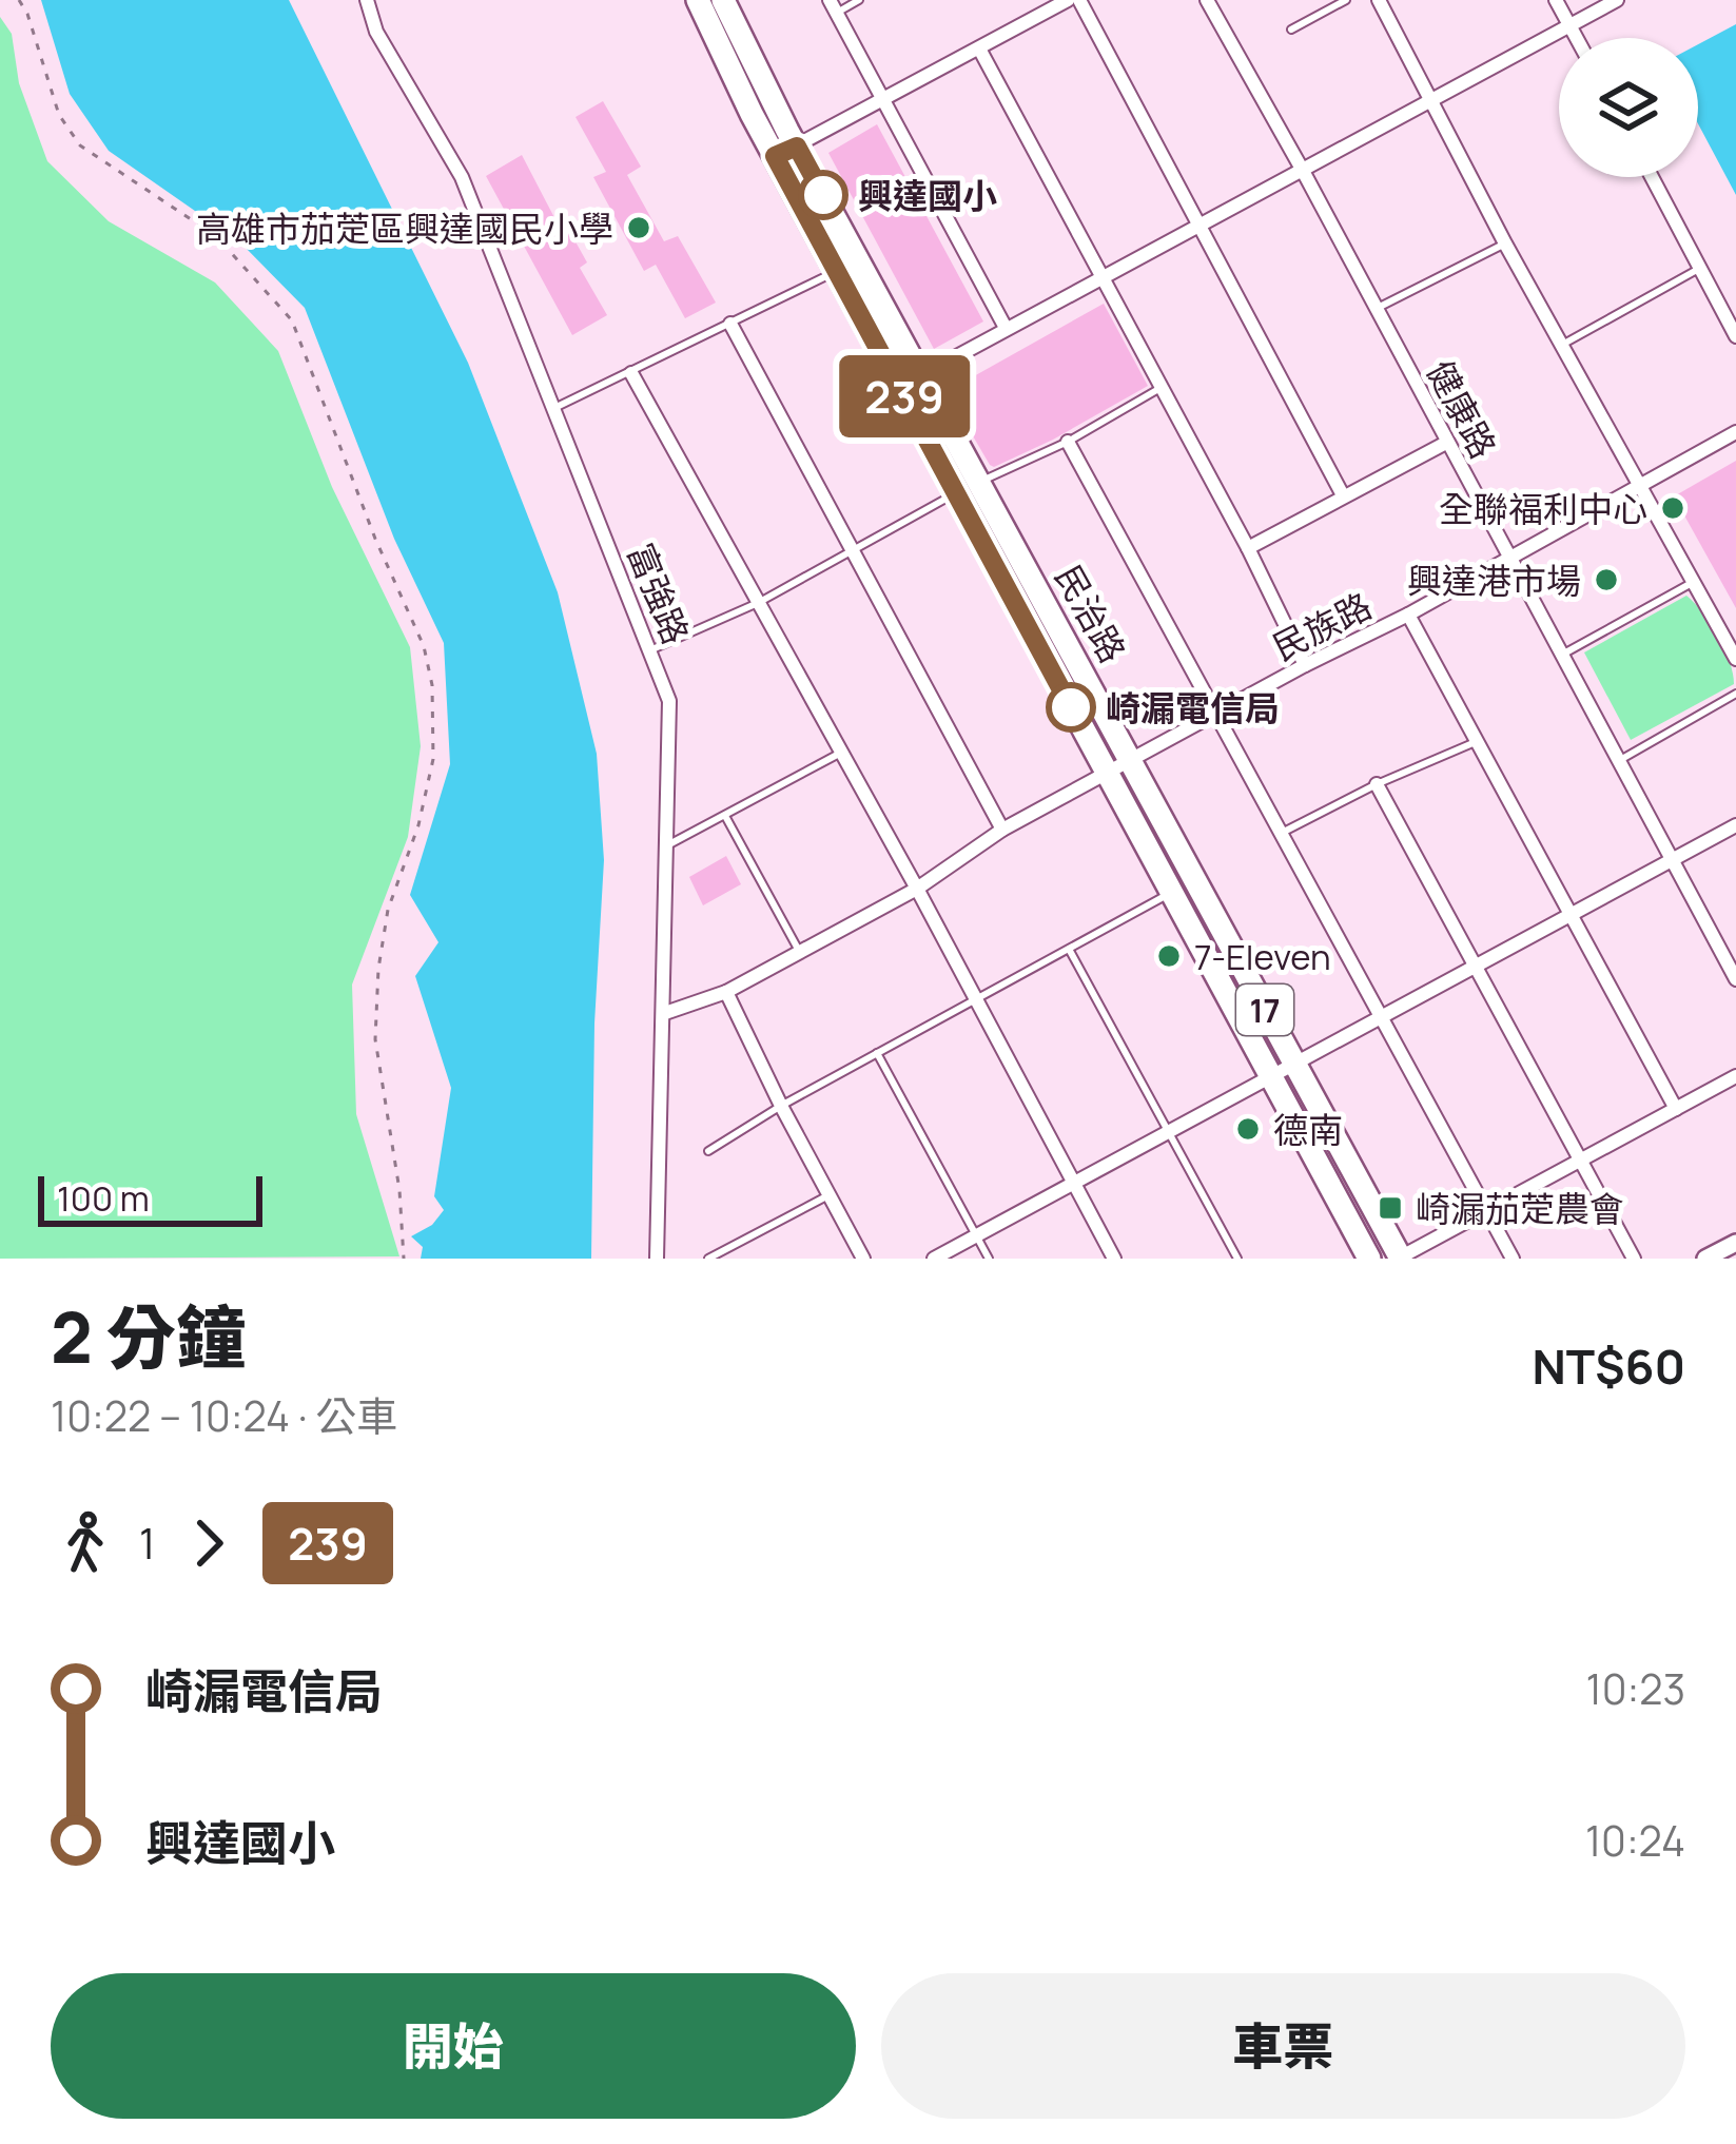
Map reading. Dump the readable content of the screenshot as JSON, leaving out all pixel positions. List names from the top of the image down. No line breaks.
{"streets":{"main road":["民治路","17"],"street":["健康路","富強路","民族路"]},"crossings":[["健康路","民族路"],["富強路","民族路"],["民治路","民族路"]],"places":{"other":["興達國小","高雄市茄萣區興達國民小學","全聯福利中心","興達港市場","崎漏電信局","7-Eleven","德南"],"transit":["崎漏茄萣農會"]},"lines":["bus line 239"],"scale_bar":"100 m","page":{"on_map":"239","scale":"100 m","heading":["2 分鐘","10:22 – 10:24 · 公車","NT$60"],"legs":["1","239"],"list":[{"name":"崎漏電信局","value":"10:23"},{"name":"興達國小","value":"10:24"}],"buttons":["開始","車票"]}}
